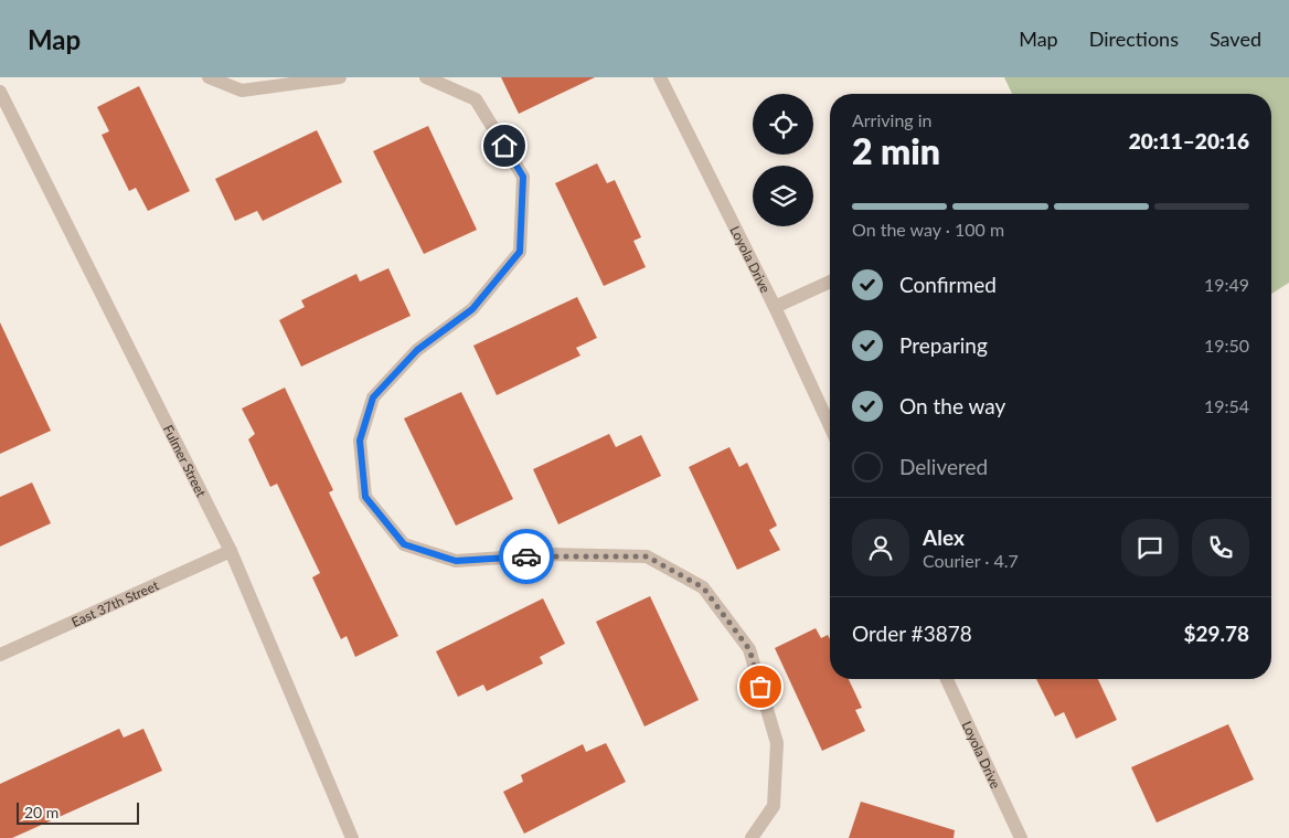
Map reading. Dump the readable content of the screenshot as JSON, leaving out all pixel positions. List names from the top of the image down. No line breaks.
{"streets":{"street":["Loyola Drive","Fulmer Street","East 37th Street"]},"crossings":[["Fulmer Street","East 37th Street"]],"scale_bar":"20 m","page":{"header":"Map","nav":["Map","Directions","Saved"],"heading":["2 min","Arriving in","20:11–20:16"],"panel":["Alex","Courier · 4.7","Order #3878","$29.78"],"bar":"On the way · 100 m","list":[["Confirmed","19:49"],["Preparing","19:50"],["On the way","19:54"],"Delivered"],"scale":"20 m"}}
